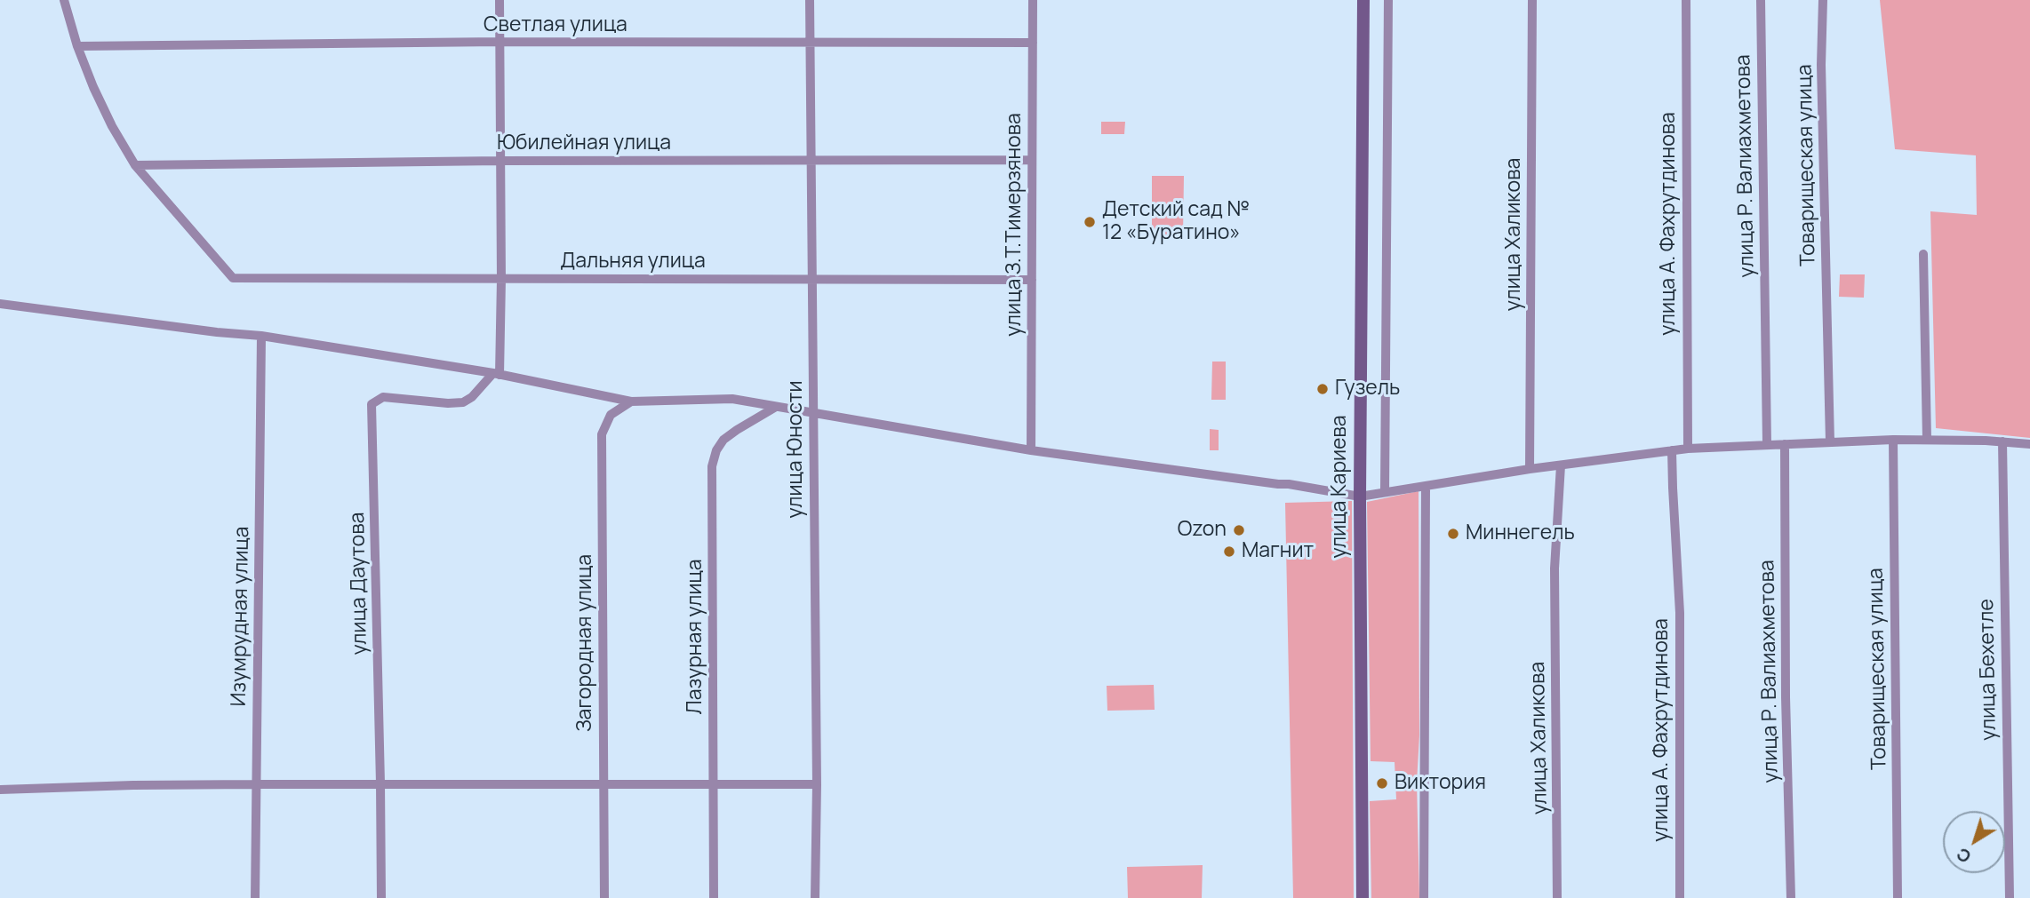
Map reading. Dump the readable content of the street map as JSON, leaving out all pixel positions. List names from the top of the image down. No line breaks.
{"streets":{"main road":["улица Кариева"],"street":["Светлая улица","Юбилейная улица","Товарищеская улица","улица Р. Валиахметова","улица А. Фахрутдинова","улица З.Т.Тимерзянова","улица Халикова","Дальняя улица","улица Юности","улица Даутова","Изумрудная улица","Лазурная улица","Загородная улица","улица Бехетле"]},"crossings":[["Светлая улица","улица З.Т.Тимерзянова"],["Светлая улица","улица Юности"],["Юбилейная улица","улица З.Т.Тимерзянова"],["Юбилейная улица","Дальняя улица"],["Юбилейная улица","улица Юности"],["улица З.Т.Тимерзянова","Дальняя улица"],["Дальняя улица","улица Юности"]],"places":["Детский сад № 12 «Буратино»","Гузель","Ozon","Миннегель","Магнит","Виктория"],"north":"bottom left"}
